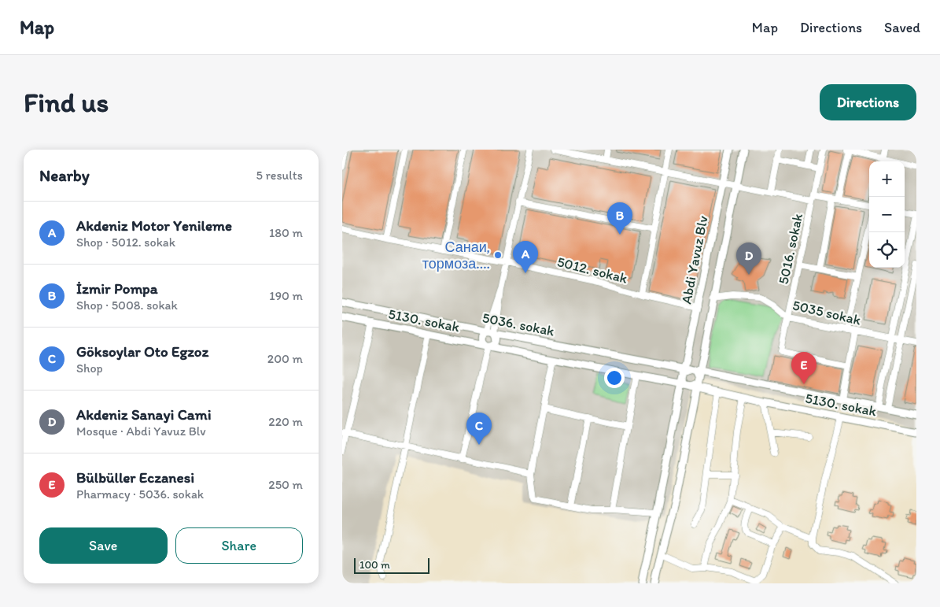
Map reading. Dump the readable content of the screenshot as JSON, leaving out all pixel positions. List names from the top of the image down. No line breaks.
{"streets":{"main road":["Abdi Yavuz Blv","5130. sokak","5036. sokak"],"street":["5016. sokak","5012. sokak","5035 sokak"]},"crossings":[["5016. sokak","5035 sokak"],["Abdi Yavuz Blv","5012. sokak"],["Abdi Yavuz Blv","5130. sokak"],["Abdi Yavuz Blv","5036. sokak"],["5130. sokak","5036. sokak"]],"places":["Санаи, тормоза...."],"scale_bar":"100 m","page":{"header":"Map","nav":["Map","Directions","Saved"],"buttons":["Directions",["Save","Share"]],"title":"Find us","heading":["Nearby","5 results"],"map_buttons":["+","−"],"list":[{"mark":"A","name":"Akdeniz Motor Yenileme","note":"Shop · 5012. sokak","value":"180 m"},{"mark":"B","name":"İzmir Pompa","note":"Shop · 5008. sokak","value":"190 m"},{"mark":"C","name":"Göksoylar Oto Egzoz","note":"Shop","value":"200 m"},{"mark":"D","name":"Akdeniz Sanayi Cami","note":"Mosque · Abdi Yavuz Blv","value":"220 m"},{"mark":"E","name":"Bülbüller Eczanesi","note":"Pharmacy · 5036. sokak","value":"250 m"}],"pins":["B","A","D","E","C"],"scale":"100 m"}}
